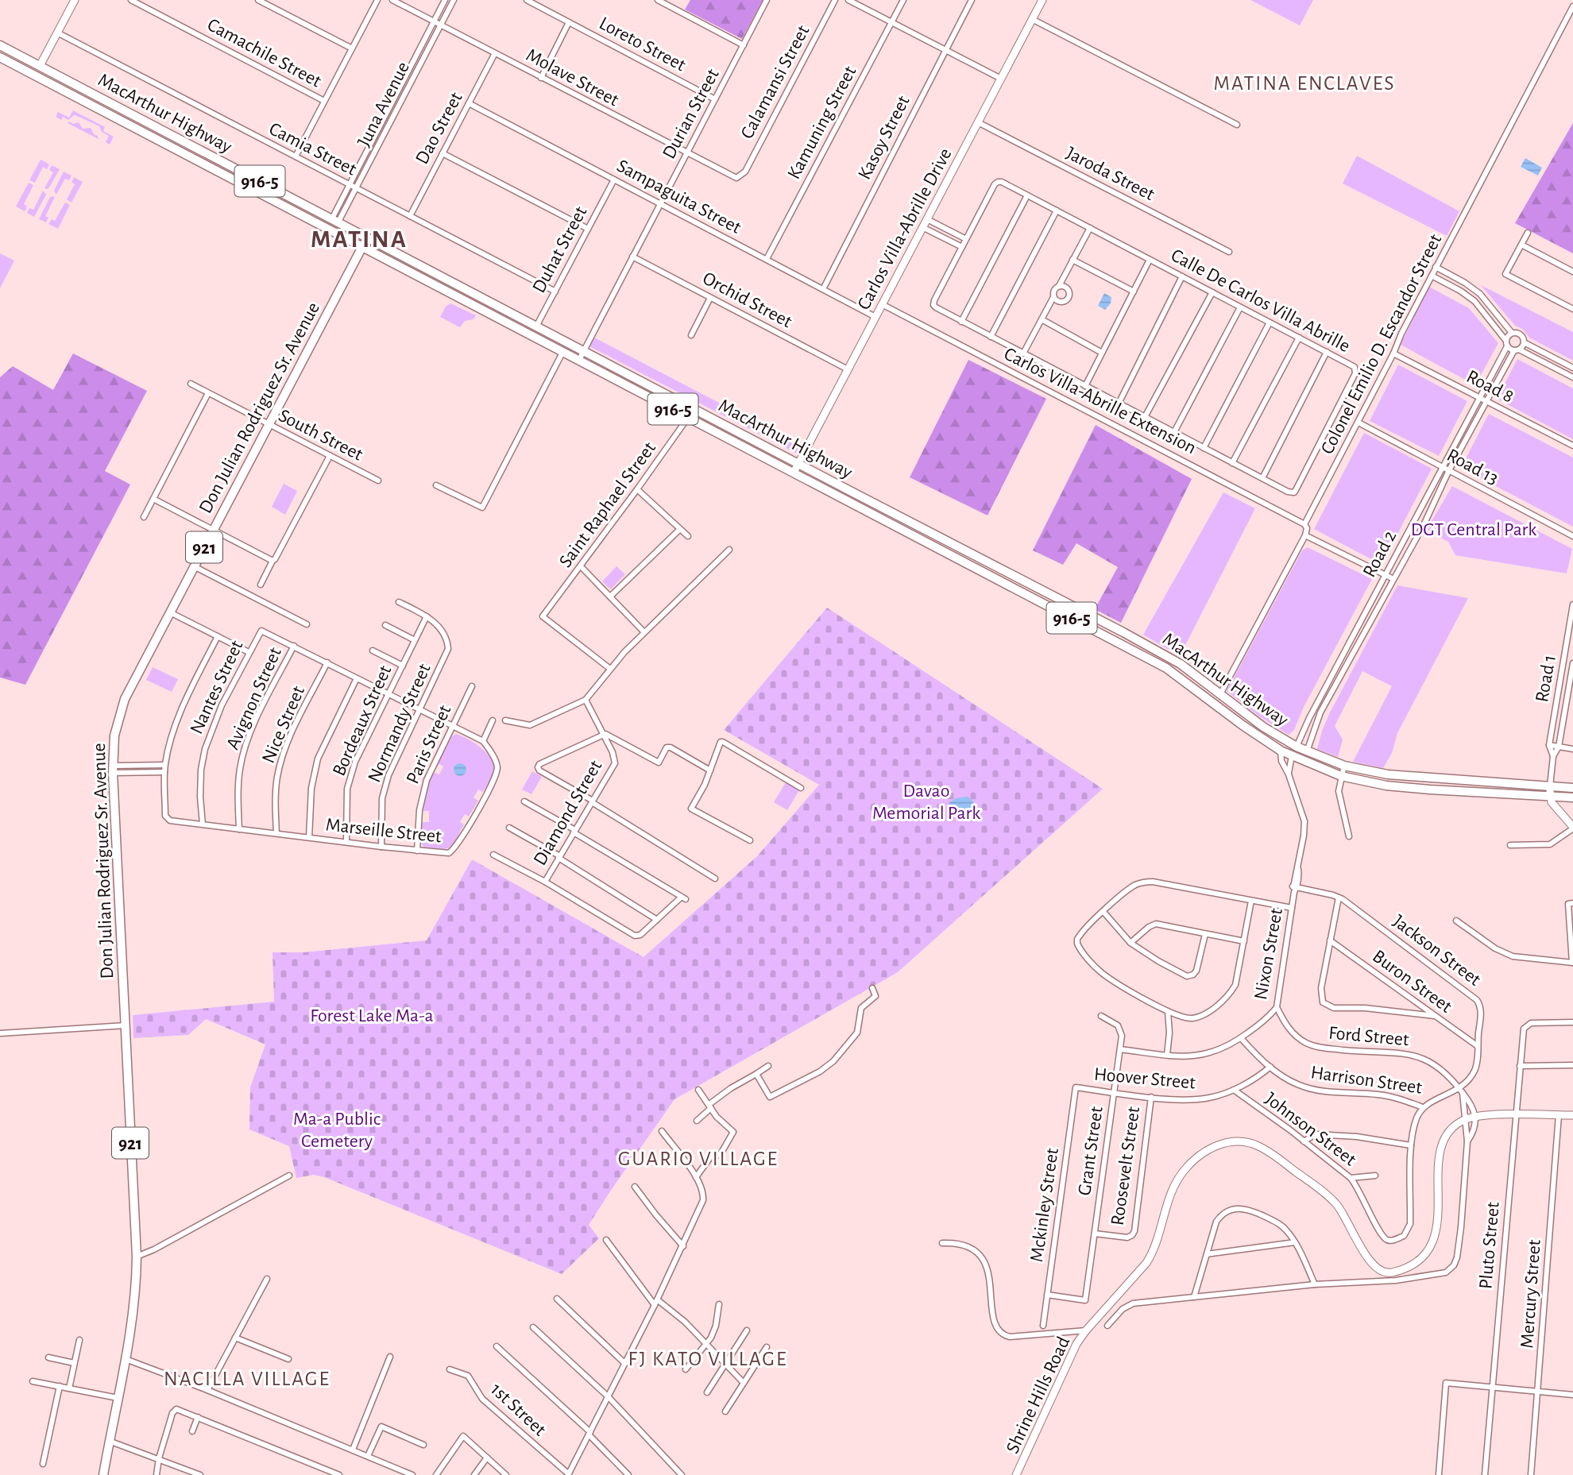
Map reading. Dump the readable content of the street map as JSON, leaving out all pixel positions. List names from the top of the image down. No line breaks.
{"streets":{"main road":["MacArthur Highway","916-5","Don Julian Rodriguez Sr. Avenue","921"],"street":["Loreto Street","Camachile Street","Molave Street","Calamansi Street","Juna Avenue","Durian Street","Kamuning Street","Dao Street","Kasoy Street","Camia Street","Jaroda Street","Sampaguita Street","Carlos Villa-Abrille Drive","Duhat Street","Orchid Street","Calle De Carlos Villa Abrille","Colonel Emilio D. Escandor Street","Road 8","Carlos Villa-Abrille Extension","South Street","Road 13","Saint Raphael Street","Road 2","Road 1","Nantes Street","Avignon Street","Bordeaux Street","Normandy Street","Nice Street","Paris Street","Diamond Street","Marseille Street","Jackson Street","Nixon Street","Buron Street","Ford Street","Hoover Street","Harrison Street","Johnson Street","Grant Street","Roosevelt Street","Mckinley Street","Pluto Street","Mercury Street","Shrine Hills Road","1st Street"]},"crossings":[["Loreto Street","Durian Street"],["Molave Street","Calamansi Street"],["Molave Street","Juna Avenue"],["Molave Street","Durian Street"],["Molave Street","Dao Street"],["Juna Avenue","MacArthur Highway"],["Juna Avenue","Camia Street"],["MacArthur Highway","Durian Street"],["MacArthur Highway","Carlos Villa-Abrille Drive"],["MacArthur Highway","Duhat Street"],["MacArthur Highway","Don Julian Rodriguez Sr. Avenue"],["MacArthur Highway","Saint Raphael Street"],["MacArthur Highway","Road 2"],["MacArthur Highway","Road 1"],["MacArthur Highway","Nixon Street"],["Durian Street","Sampaguita Street"],["Durian Street","Orchid Street"],["Kamuning Street","Sampaguita Street"],["Dao Street","Camia Street"],["Dao Street","Sampaguita Street"],["Kasoy Street","Sampaguita Street"],["Camia Street","Duhat Street"],["Jaroda Street","Carlos Villa-Abrille Drive"],["Sampaguita Street","Carlos Villa-Abrille Drive"],["Sampaguita Street","Duhat Street"],["Carlos Villa-Abrille Drive","Orchid Street"],["Carlos Villa-Abrille Drive","Carlos Villa-Abrille Extension"],["Colonel Emilio D. Escandor Street","Road 8"],["Colonel Emilio D. Escandor Street","Carlos Villa-Abrille Extension"],["Colonel Emilio D. Escandor Street","Road 13"],["Road 8","Road 2"],["Don Julian Rodriguez Sr. Avenue","South Street"],["Road 13","Road 2"],["Nantes Street","Avignon Street"],["Nantes Street","Marseille Street"],["Avignon Street","Marseille Street"],["Bordeaux Street","Normandy Street"],["Bordeaux Street","Marseille Street"],["Normandy Street","Marseille Street"],["Nice Street","Marseille Street"],["Paris Street","Marseille Street"],["Jackson Street","Nixon Street"],["Jackson Street","Buron Street"],["Jackson Street","Ford Street"],["Jackson Street","Harrison Street"],["Nixon Street","Ford Street"],["Nixon Street","Harrison Street"],["Ford Street","Harrison Street"],["Hoover Street","Harrison Street"],["Hoover Street","Johnson Street"],["Hoover Street","Grant Street"],["Hoover Street","Roosevelt Street"],["Hoover Street","Mckinley Street"],["Harrison Street","Johnson Street"],["Grant Street","Roosevelt Street"],["Grant Street","Mckinley Street"]],"districts":["MATINA ENCLAVES","MATINA","GUARIO VILLAGE","FJ KATO VILLAGE","NACILLA VILLAGE"],"parks":["DGT Central Park","Davao Memorial Park","Forest Lake Ma-a","Ma-a Public Cemetery"]}
